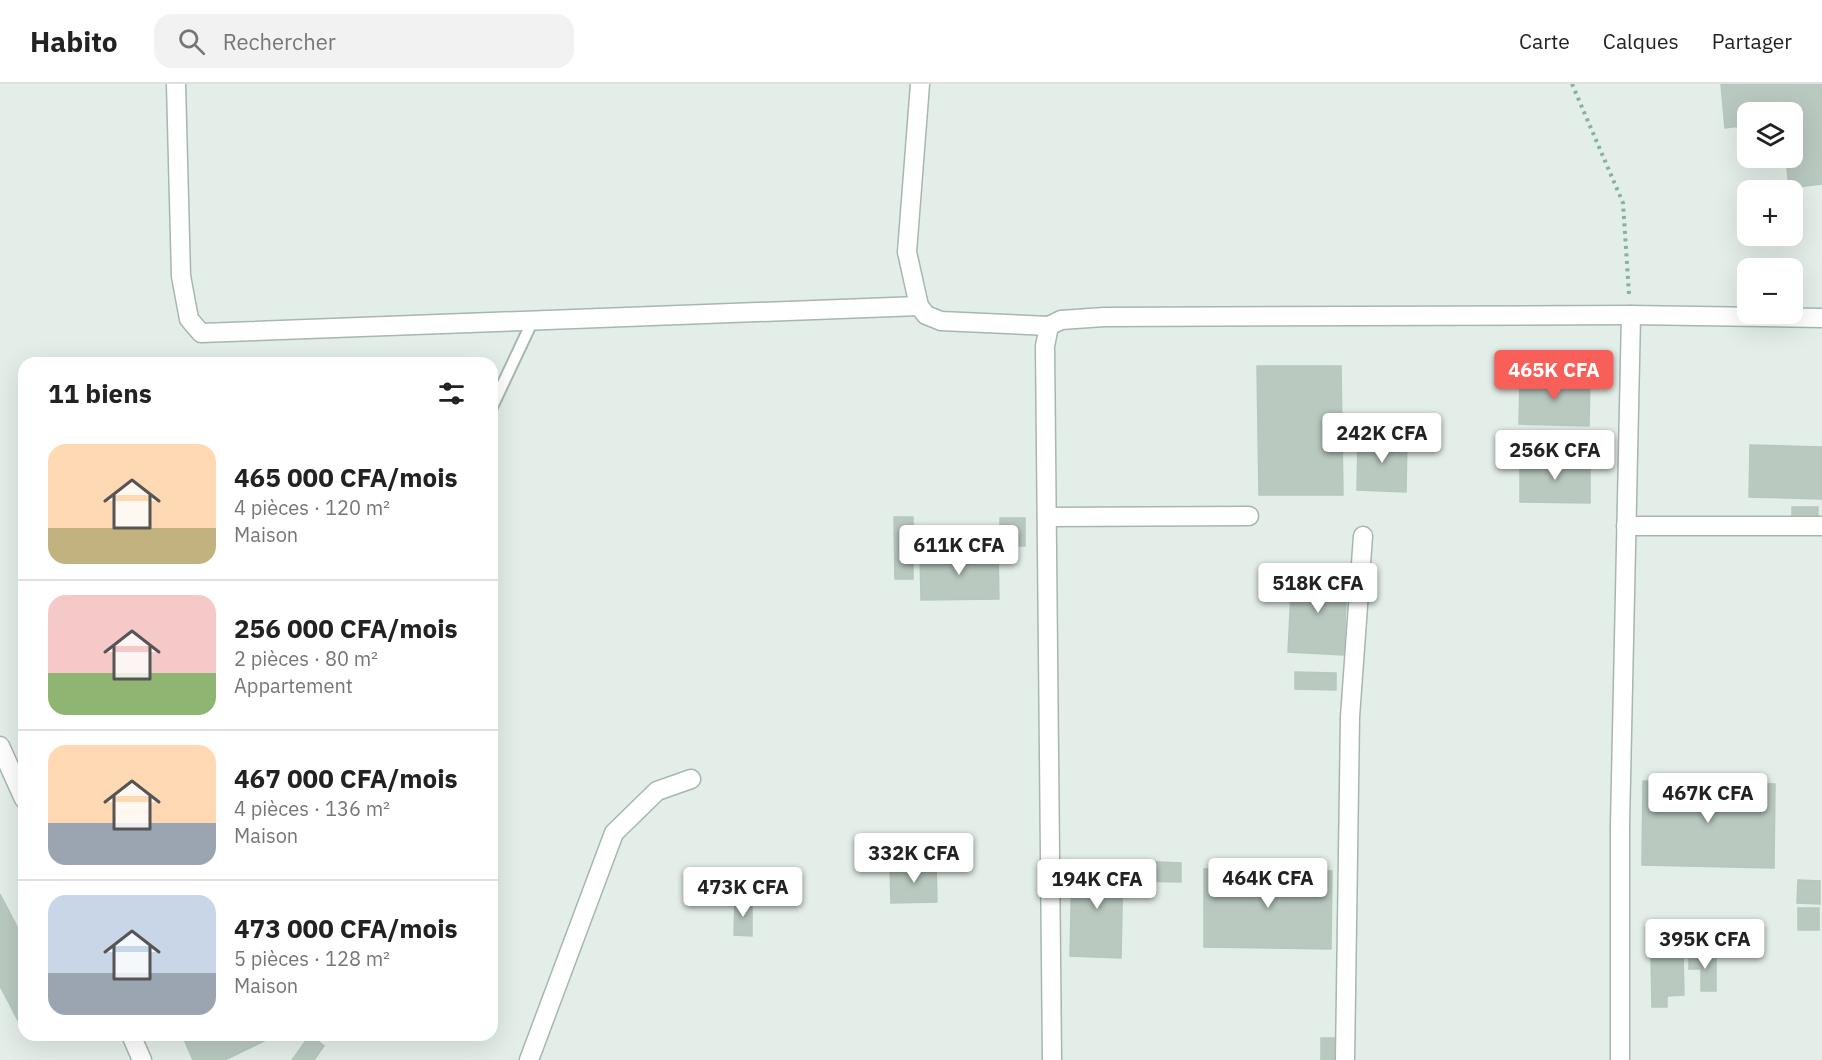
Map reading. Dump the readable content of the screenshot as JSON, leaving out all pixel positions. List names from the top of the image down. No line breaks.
{"page":{"header":"Habito","search":"Rechercher","nav":["Carte","Calques","Partager"],"map_buttons":["+","−"],"price":["465K CFA","242K CFA","256K CFA","611K CFA","518K CFA","467K CFA","332K CFA","464K CFA","194K CFA","473K CFA","395K CFA"],"heading":"11 biens","list":[{"name":"465 000 CFA/mois","note":"4 pièces · 120 m² · Maison"},{"name":"256 000 CFA/mois","note":"2 pièces · 80 m² · Appartement"},{"name":"467 000 CFA/mois","note":"4 pièces · 136 m² · Maison"},{"name":"473 000 CFA/mois","note":"5 pièces · 128 m² · Maison"}]}}
